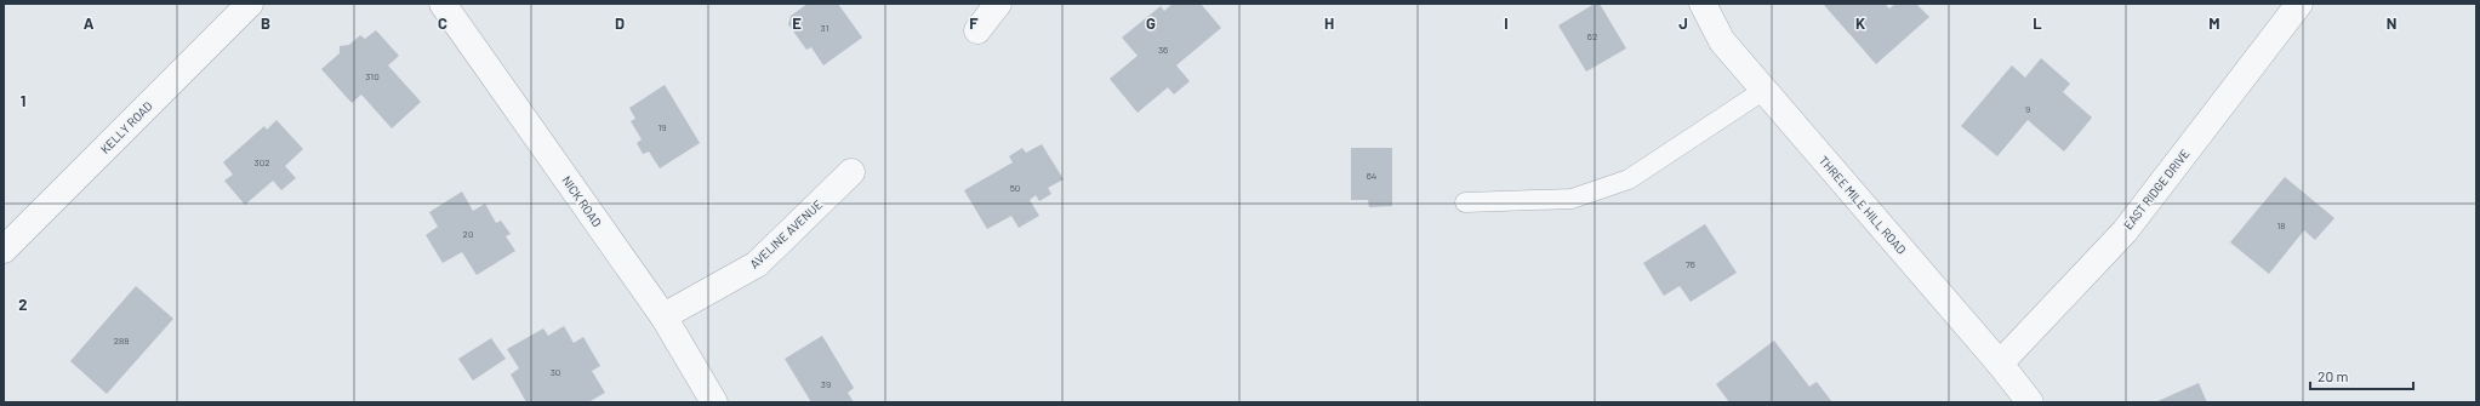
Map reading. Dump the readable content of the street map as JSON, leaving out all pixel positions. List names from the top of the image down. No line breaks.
{"streets":{"street":["KELLY ROAD","EAST RIDGE DRIVE","NICK ROAD","THREE MILE HILL ROAD","AVELINE AVENUE"]},"crossings":[["EAST RIDGE DRIVE","THREE MILE HILL ROAD"],["NICK ROAD","AVELINE AVENUE"]],"house_numbers":["31","62","36","310","9","19","302","64","50","18","20","76","288","30","39"],"scale_bar":"20 m","grid":{"columns":["A","B","C","D","E","F","G","H","I","J","K","L","M","N"],"rows":["1","2"]}}
